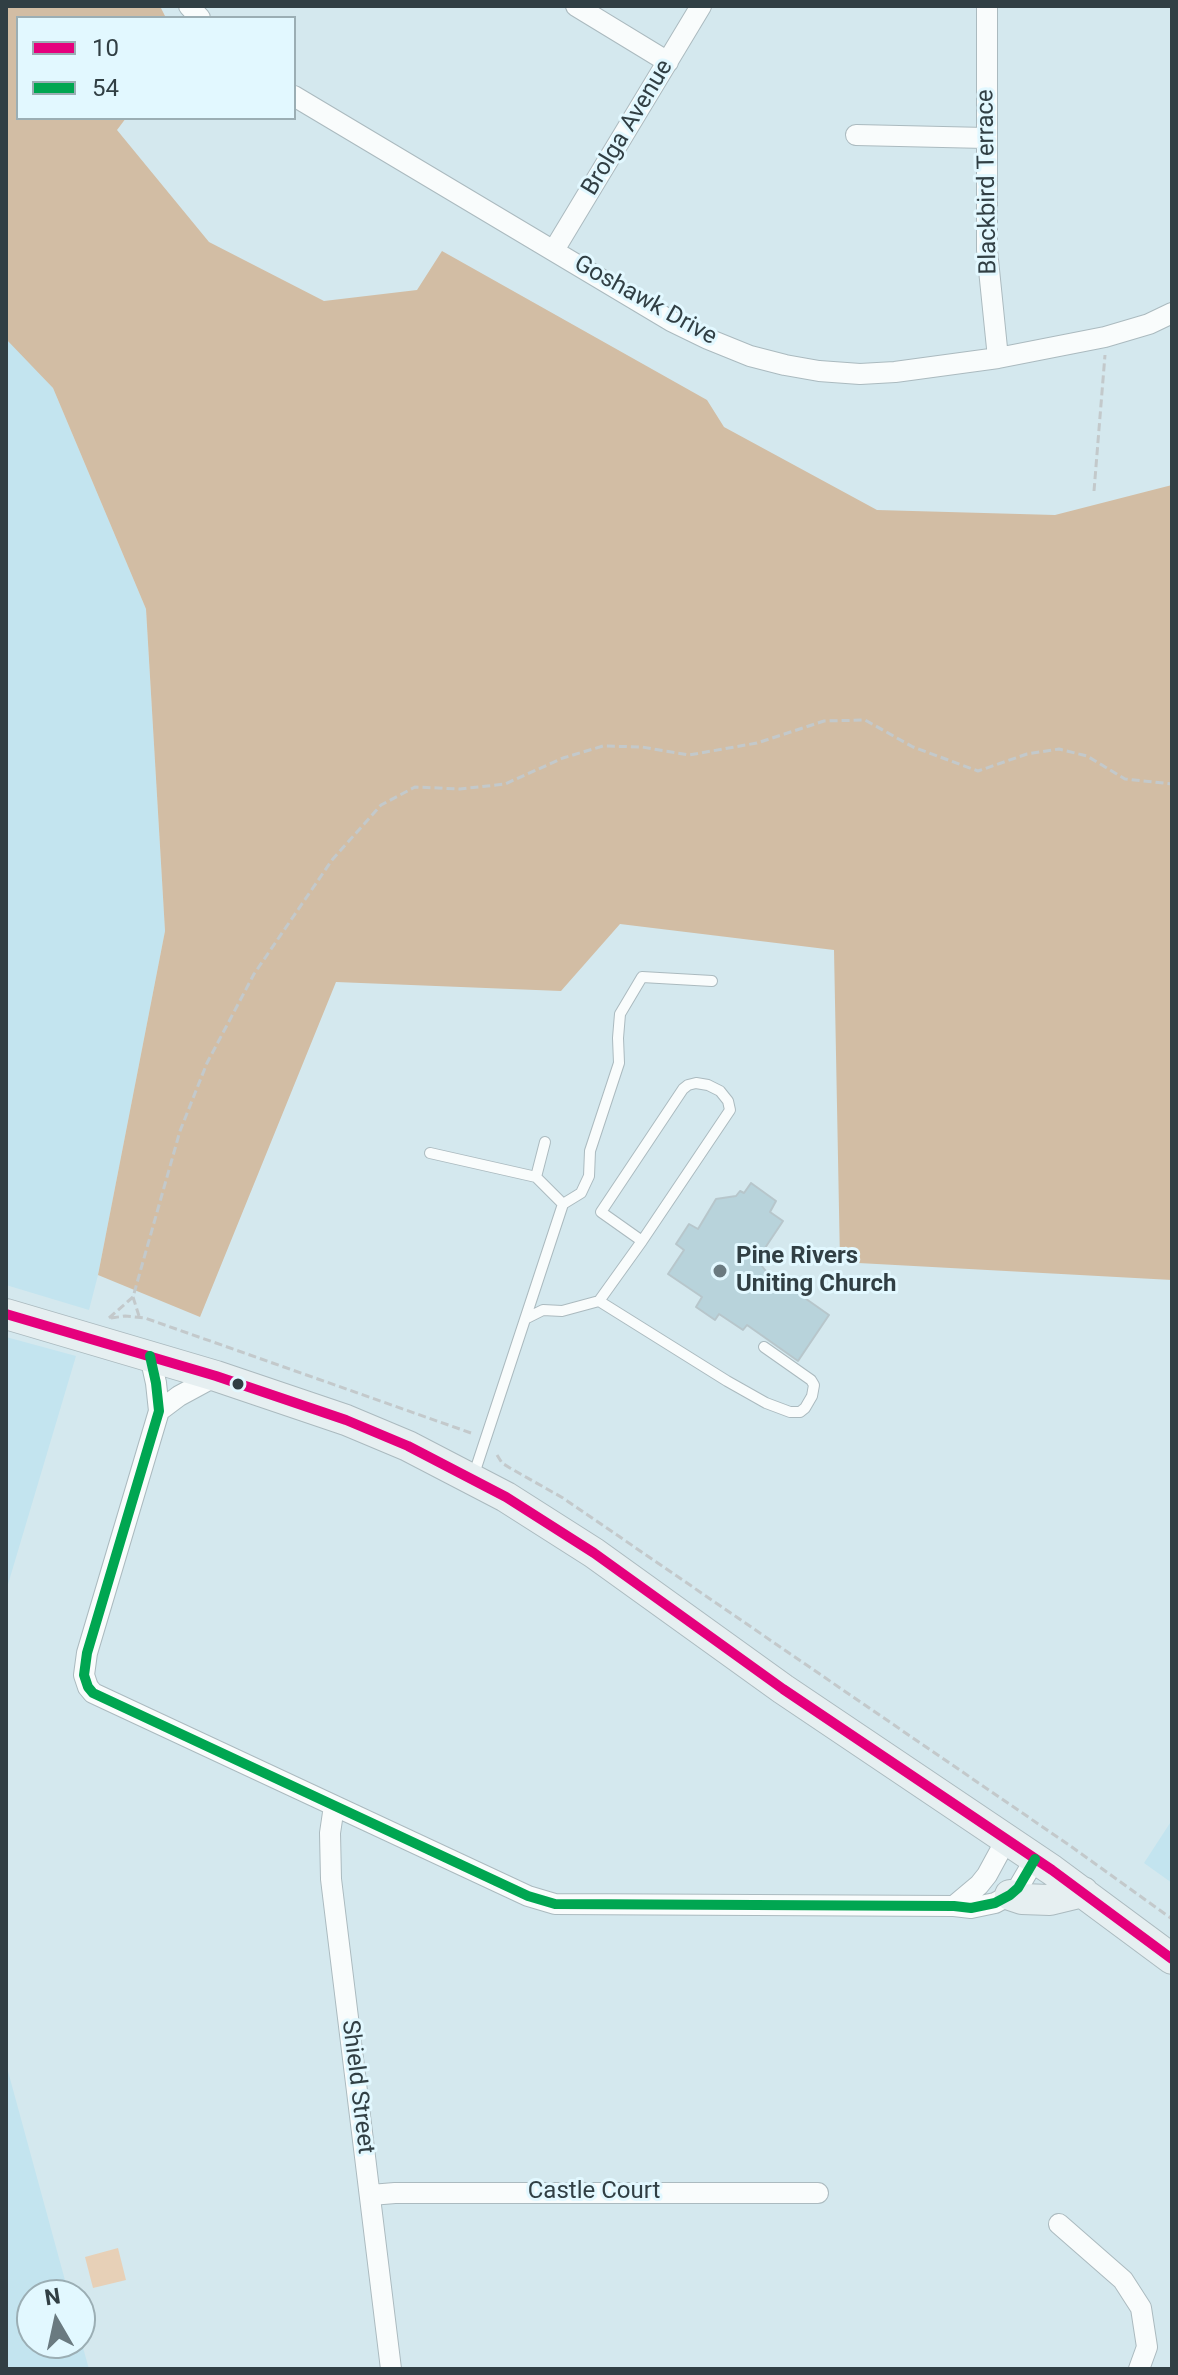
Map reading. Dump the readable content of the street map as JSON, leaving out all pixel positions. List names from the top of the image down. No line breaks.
{"streets":{"street":["Brolga Avenue","Blackbird Terrace","Goshawk Drive","Shield Street","Castle Court"]},"crossings":[["Brolga Avenue","Goshawk Drive"],["Blackbird Terrace","Goshawk Drive"],["Shield Street","Castle Court"]],"places":["Pine Rivers Uniting Church"],"lines":["transit line 10","transit line 54"],"legend":["10","54"],"north":"top"}
